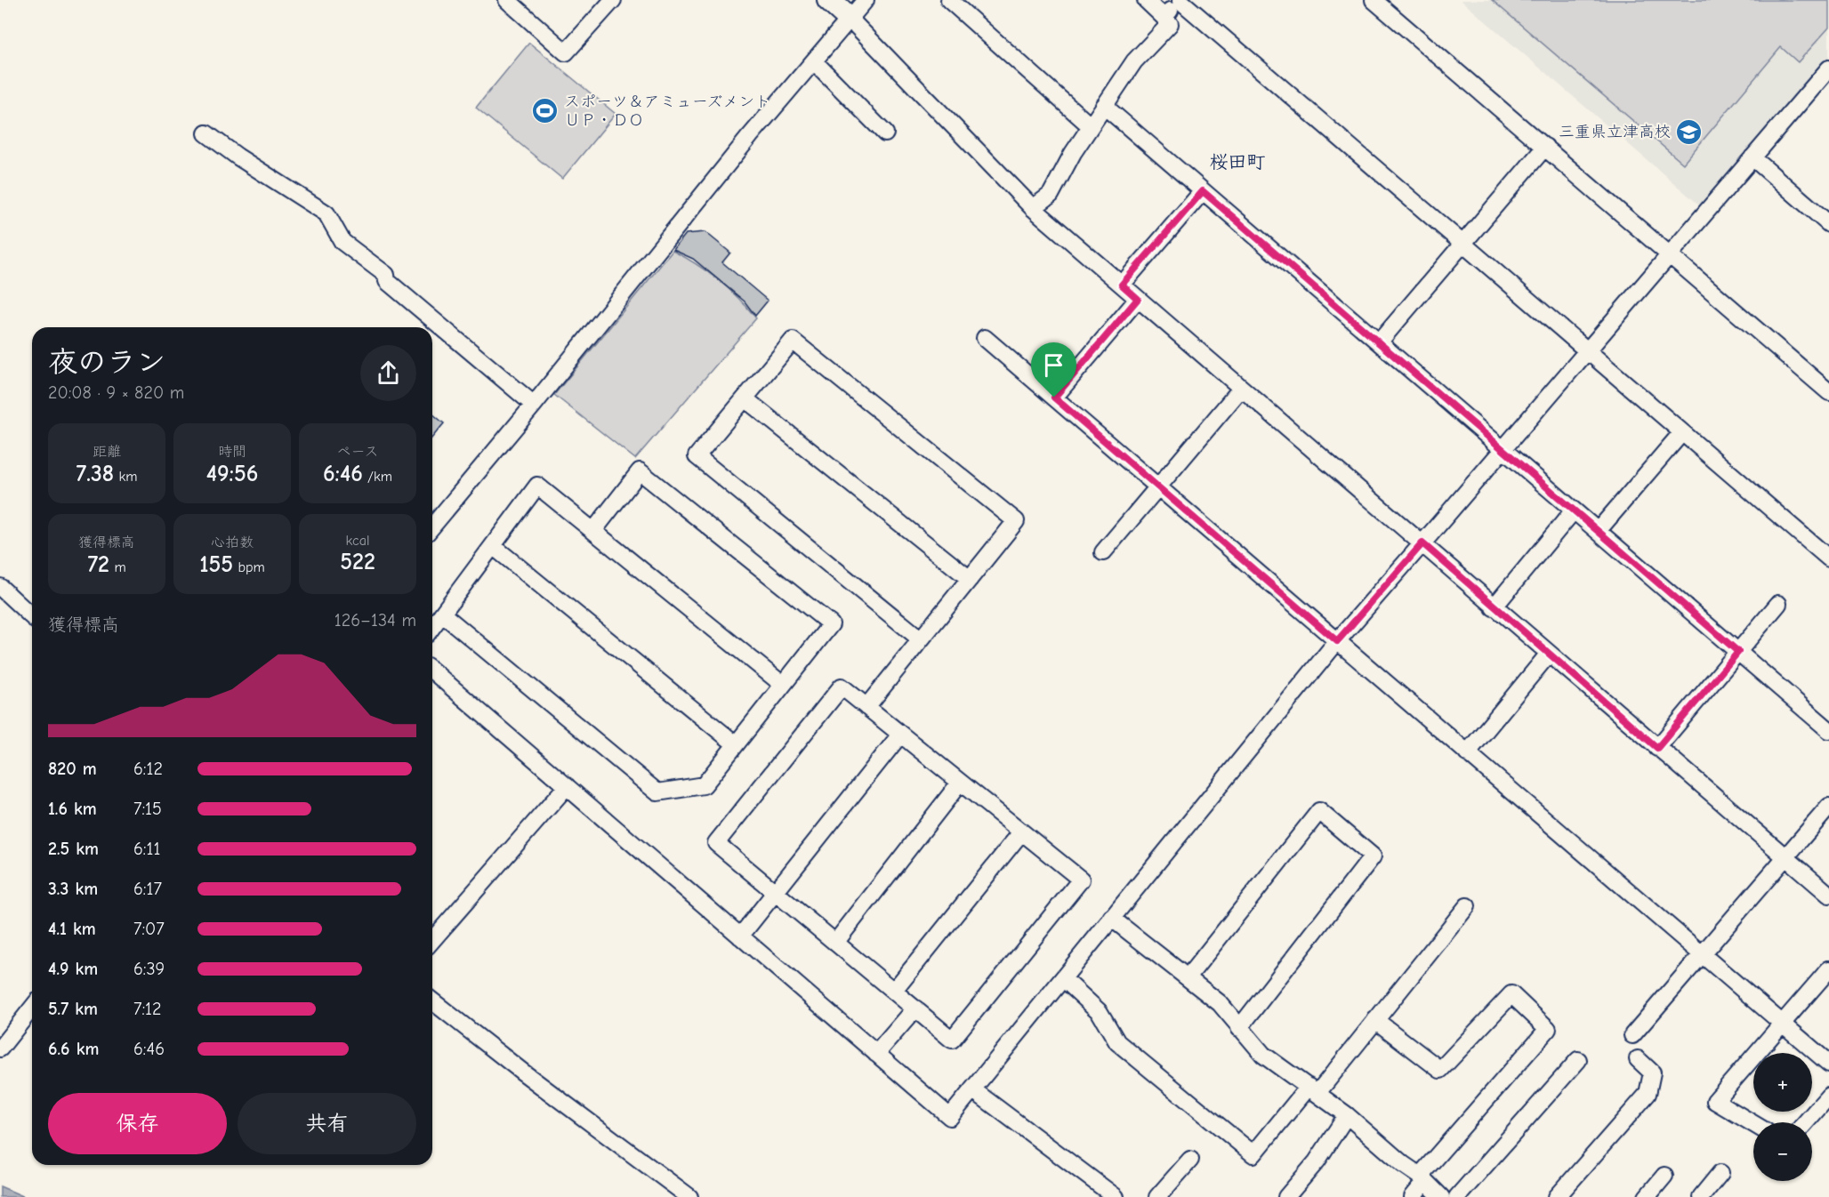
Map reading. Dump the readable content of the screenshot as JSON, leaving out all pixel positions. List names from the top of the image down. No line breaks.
{"districts":["桜田町"],"places":{"sports":["スポーツ＆アミューズメント ＵＰ・ＤＯ"],"school or university":["三重県立津高校"]},"page":{"heading":["夜のラン","20:08 · 9 × 820 m"],"stats":[["距離","7.38 km"],["時間","49:56"],["ペース","6:46 /km"],["獲得標高","72 m"],["心拍数","155 bpm"],["kcal","522"]],"chart":["獲得標高","126–134 m"],"list":[{"name":"820 m","note":"6:12"},{"name":"1.6 km","note":"7:15"},{"name":"2.5 km","note":"6:11"},{"name":"3.3 km","note":"6:17"},{"name":"4.1 km","note":"7:07"},{"name":"4.9 km","note":"6:39"},{"name":"5.7 km","note":"7:12"},{"name":"6.6 km","note":"6:46"}],"map_buttons":["+","−"],"buttons":["保存","共有"]}}
